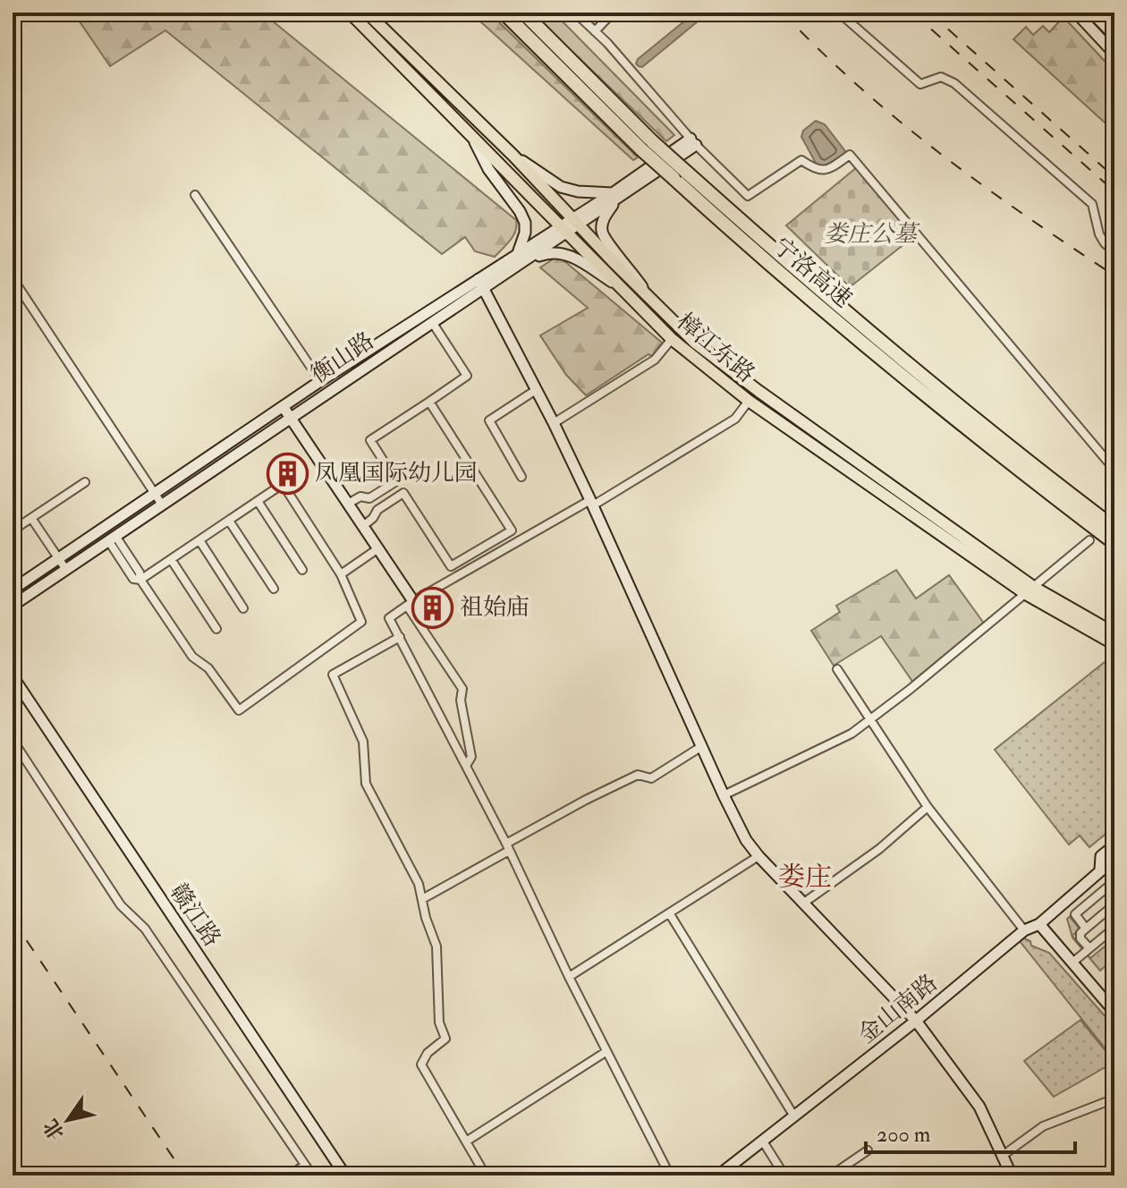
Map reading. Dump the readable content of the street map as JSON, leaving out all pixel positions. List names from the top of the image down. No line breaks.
{"streets":{"highway":["宁洛高速"],"main road":["樟江东路"],"street":["衡山路","赣江路","金山南路"]},"crossings":[["樟江东路","衡山路"]],"districts":["娄庄"],"parks":["娄庄公墓"],"places":{"building":["凤凰国际幼儿园","祖始庙"]},"scale_bar":"200 m","north":"bottom left"}
